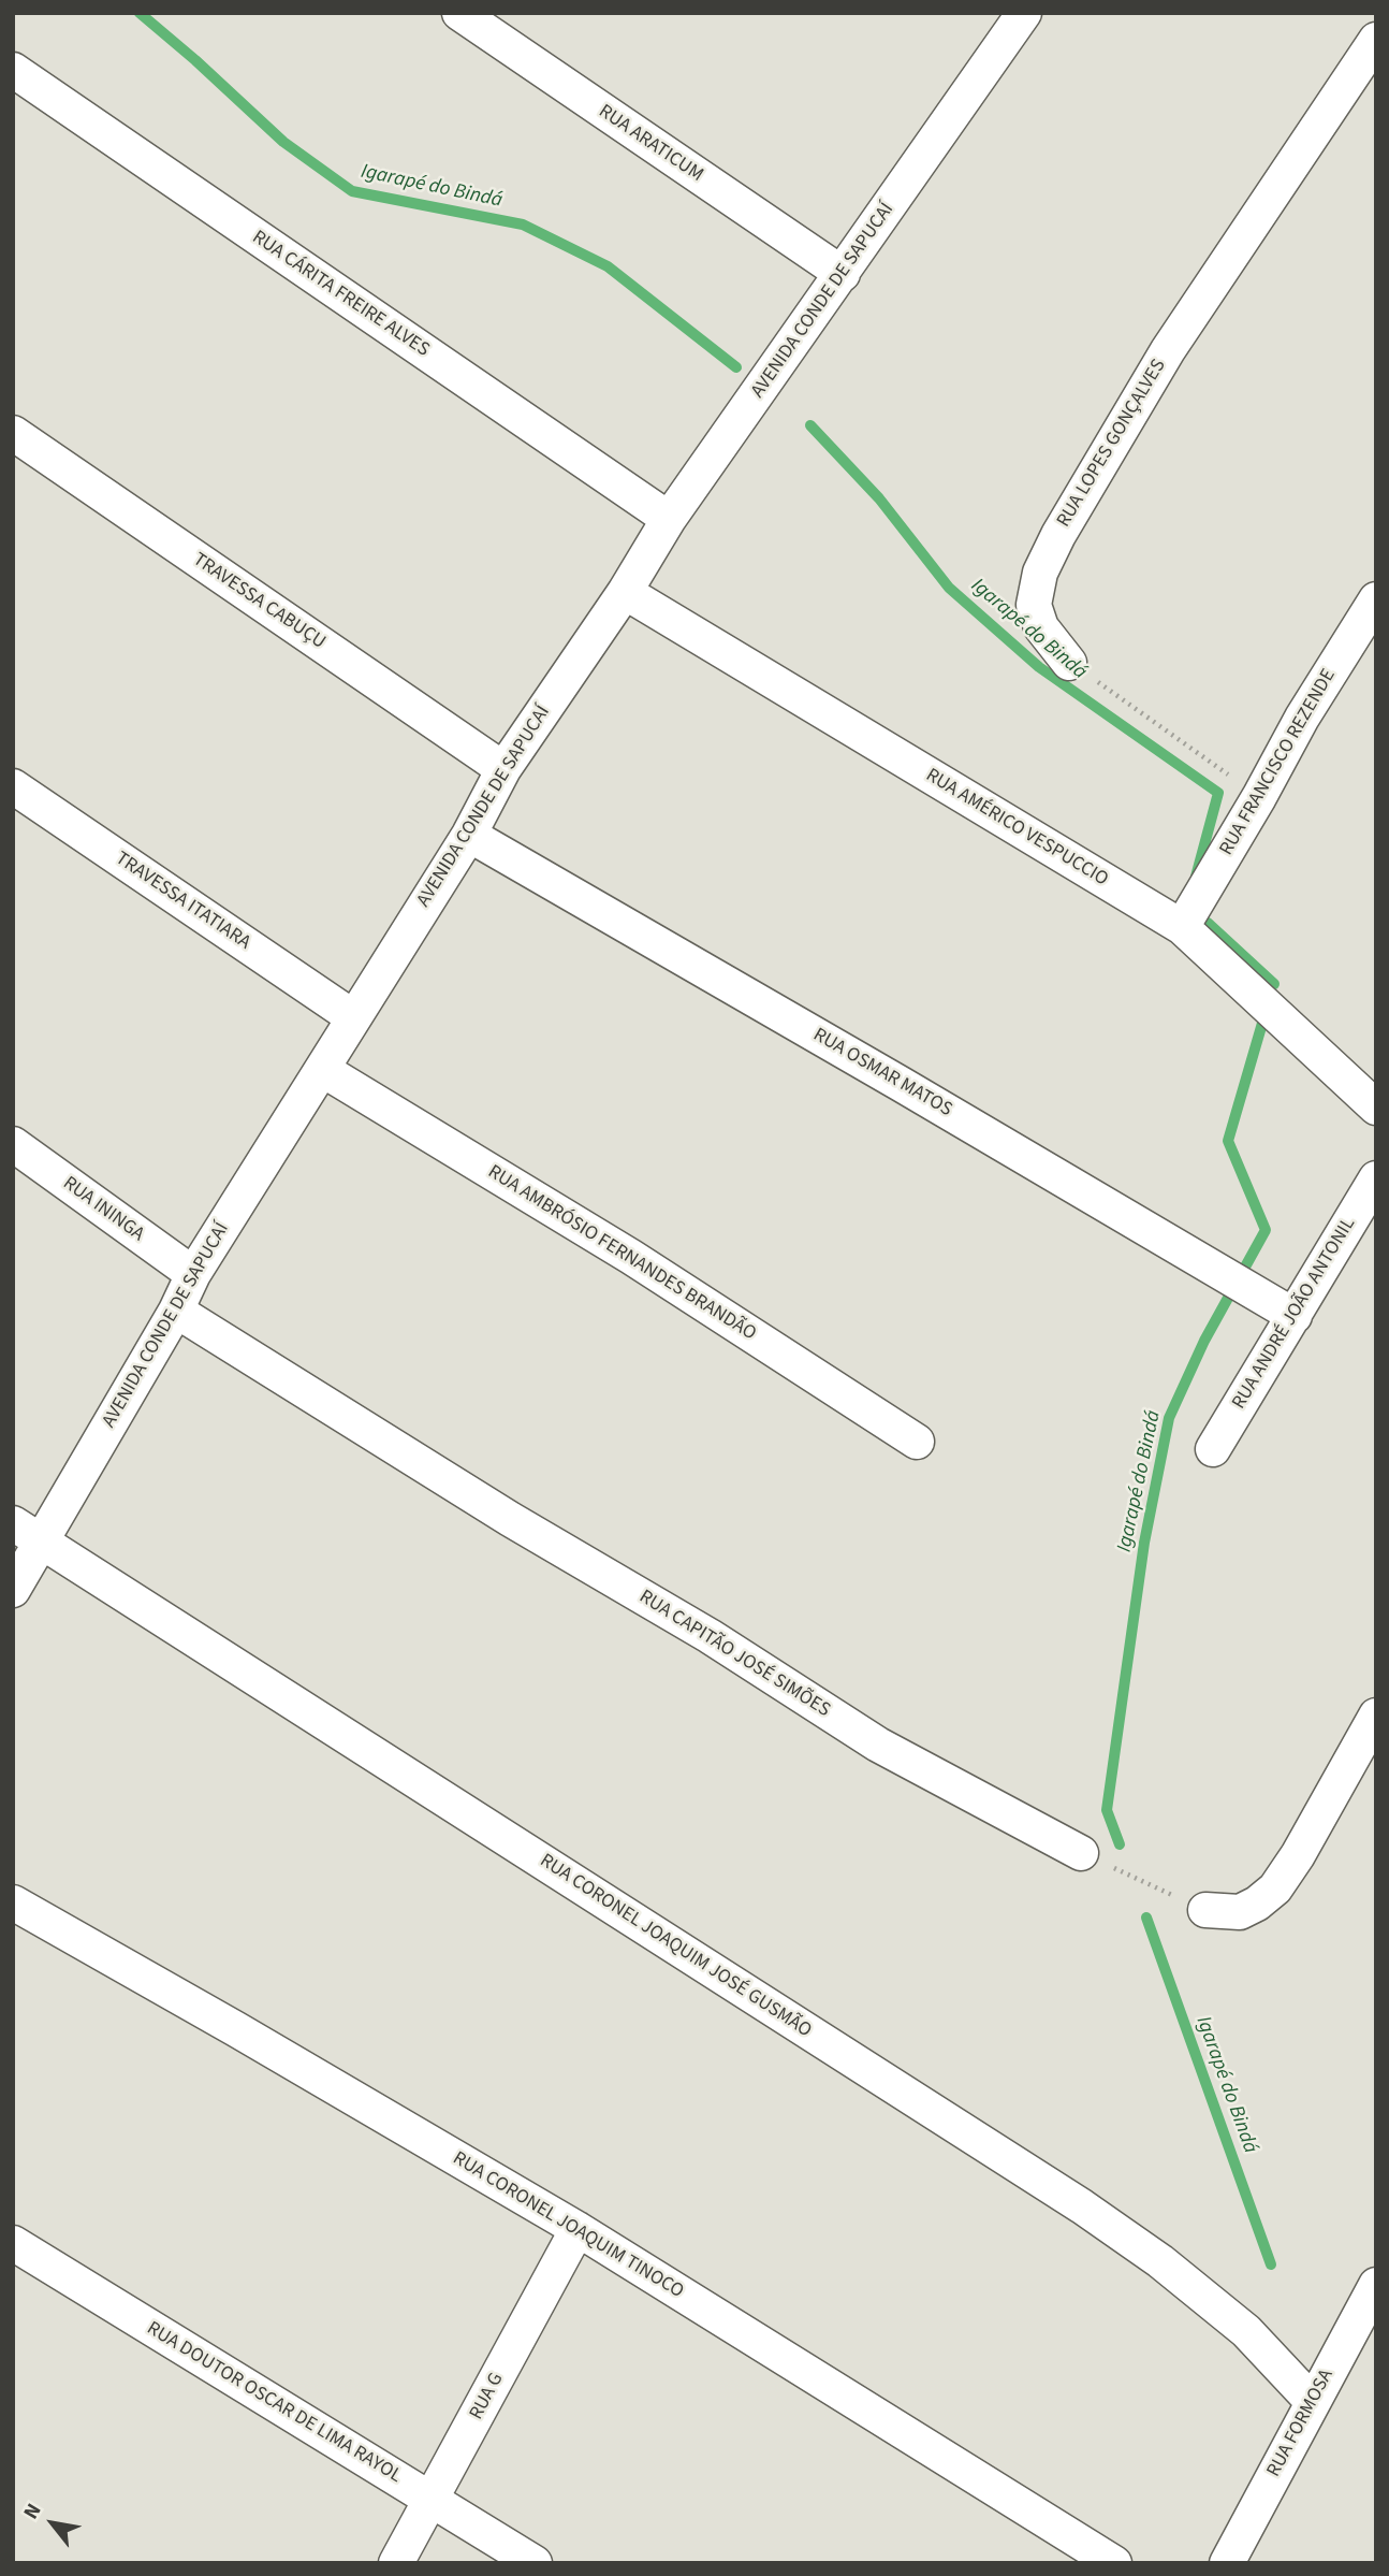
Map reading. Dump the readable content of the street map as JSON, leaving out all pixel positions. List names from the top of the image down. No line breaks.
{"streets":{"street":["RUA ARATICUM","RUA CÁRITA FREIRE ALVES","AVENIDA CONDE DE SAPUCAÍ","RUA LOPES GONÇALVES","TRAVESSA CABUÇU","RUA FRANCISCO REZENDE","RUA AMÉRICO VESPUCCIO","TRAVESSA ITATIARA","RUA OSMAR MATOS","RUA ININGA","RUA AMBRÓSIO FERNANDES BRANDÃO","RUA ANDRÉ JOÃO ANTONIL","RUA CAPITÃO JOSÉ SIMÕES","RUA CORONEL JOAQUIM JOSÉ GUSMÃO","RUA CORONEL JOAQUIM TINOCO","RUA G","RUA DOUTOR OSCAR DE LIMA RAYOL","RUA FORMOSA"]},"crossings":[["RUA ARATICUM","AVENIDA CONDE DE SAPUCAÍ"],["RUA CÁRITA FREIRE ALVES","AVENIDA CONDE DE SAPUCAÍ"],["AVENIDA CONDE DE SAPUCAÍ","TRAVESSA CABUÇU"],["AVENIDA CONDE DE SAPUCAÍ","RUA AMÉRICO VESPUCCIO"],["AVENIDA CONDE DE SAPUCAÍ","TRAVESSA ITATIARA"],["AVENIDA CONDE DE SAPUCAÍ","RUA OSMAR MATOS"],["AVENIDA CONDE DE SAPUCAÍ","RUA ININGA"],["AVENIDA CONDE DE SAPUCAÍ","RUA AMBRÓSIO FERNANDES BRANDÃO"],["AVENIDA CONDE DE SAPUCAÍ","RUA CAPITÃO JOSÉ SIMÕES"],["AVENIDA CONDE DE SAPUCAÍ","RUA CORONEL JOAQUIM JOSÉ GUSMÃO"],["RUA FRANCISCO REZENDE","RUA AMÉRICO VESPUCCIO"],["RUA OSMAR MATOS","RUA ANDRÉ JOÃO ANTONIL"],["RUA CORONEL JOAQUIM JOSÉ GUSMÃO","RUA FORMOSA"],["RUA CORONEL JOAQUIM TINOCO","RUA G"],["RUA G","RUA DOUTOR OSCAR DE LIMA RAYOL"]],"water":["Igarapé do Bindá"],"north":"top left"}
